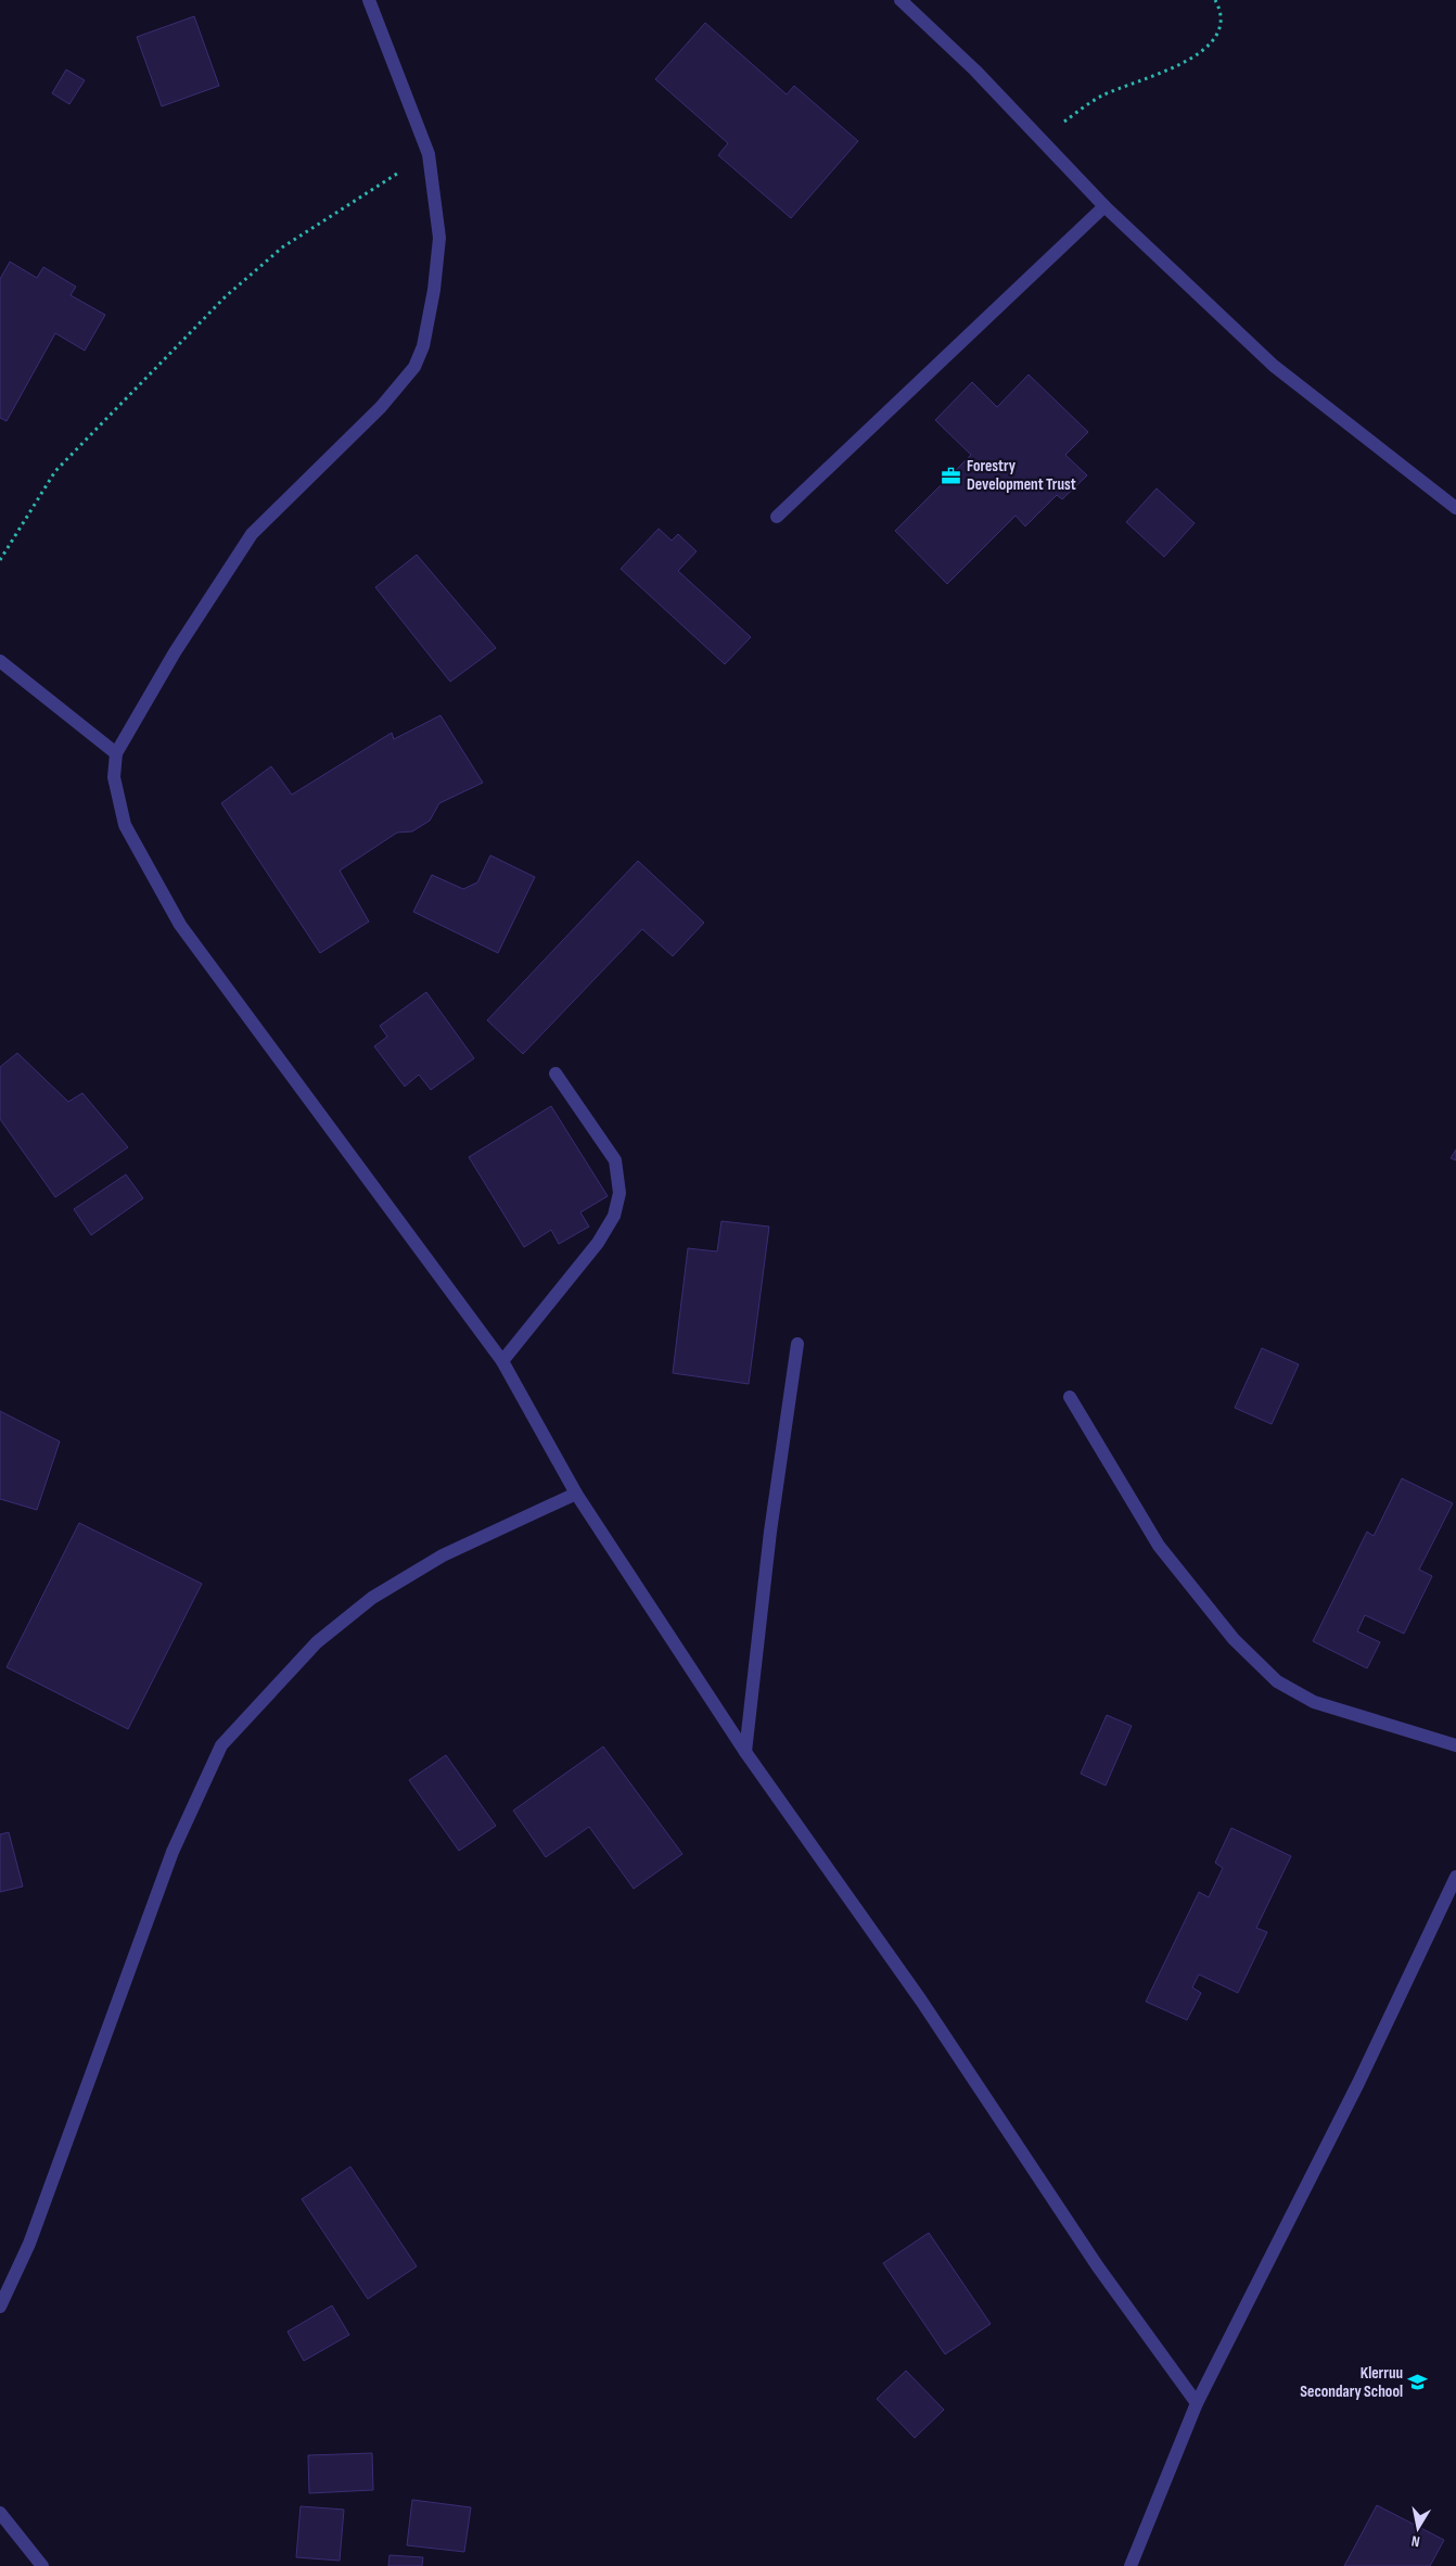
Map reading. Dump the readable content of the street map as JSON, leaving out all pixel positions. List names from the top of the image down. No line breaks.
{"places":{"office":["Forestry Development Trust"],"school or university":["Klerruu Secondary School"]},"north":"bottom"}
